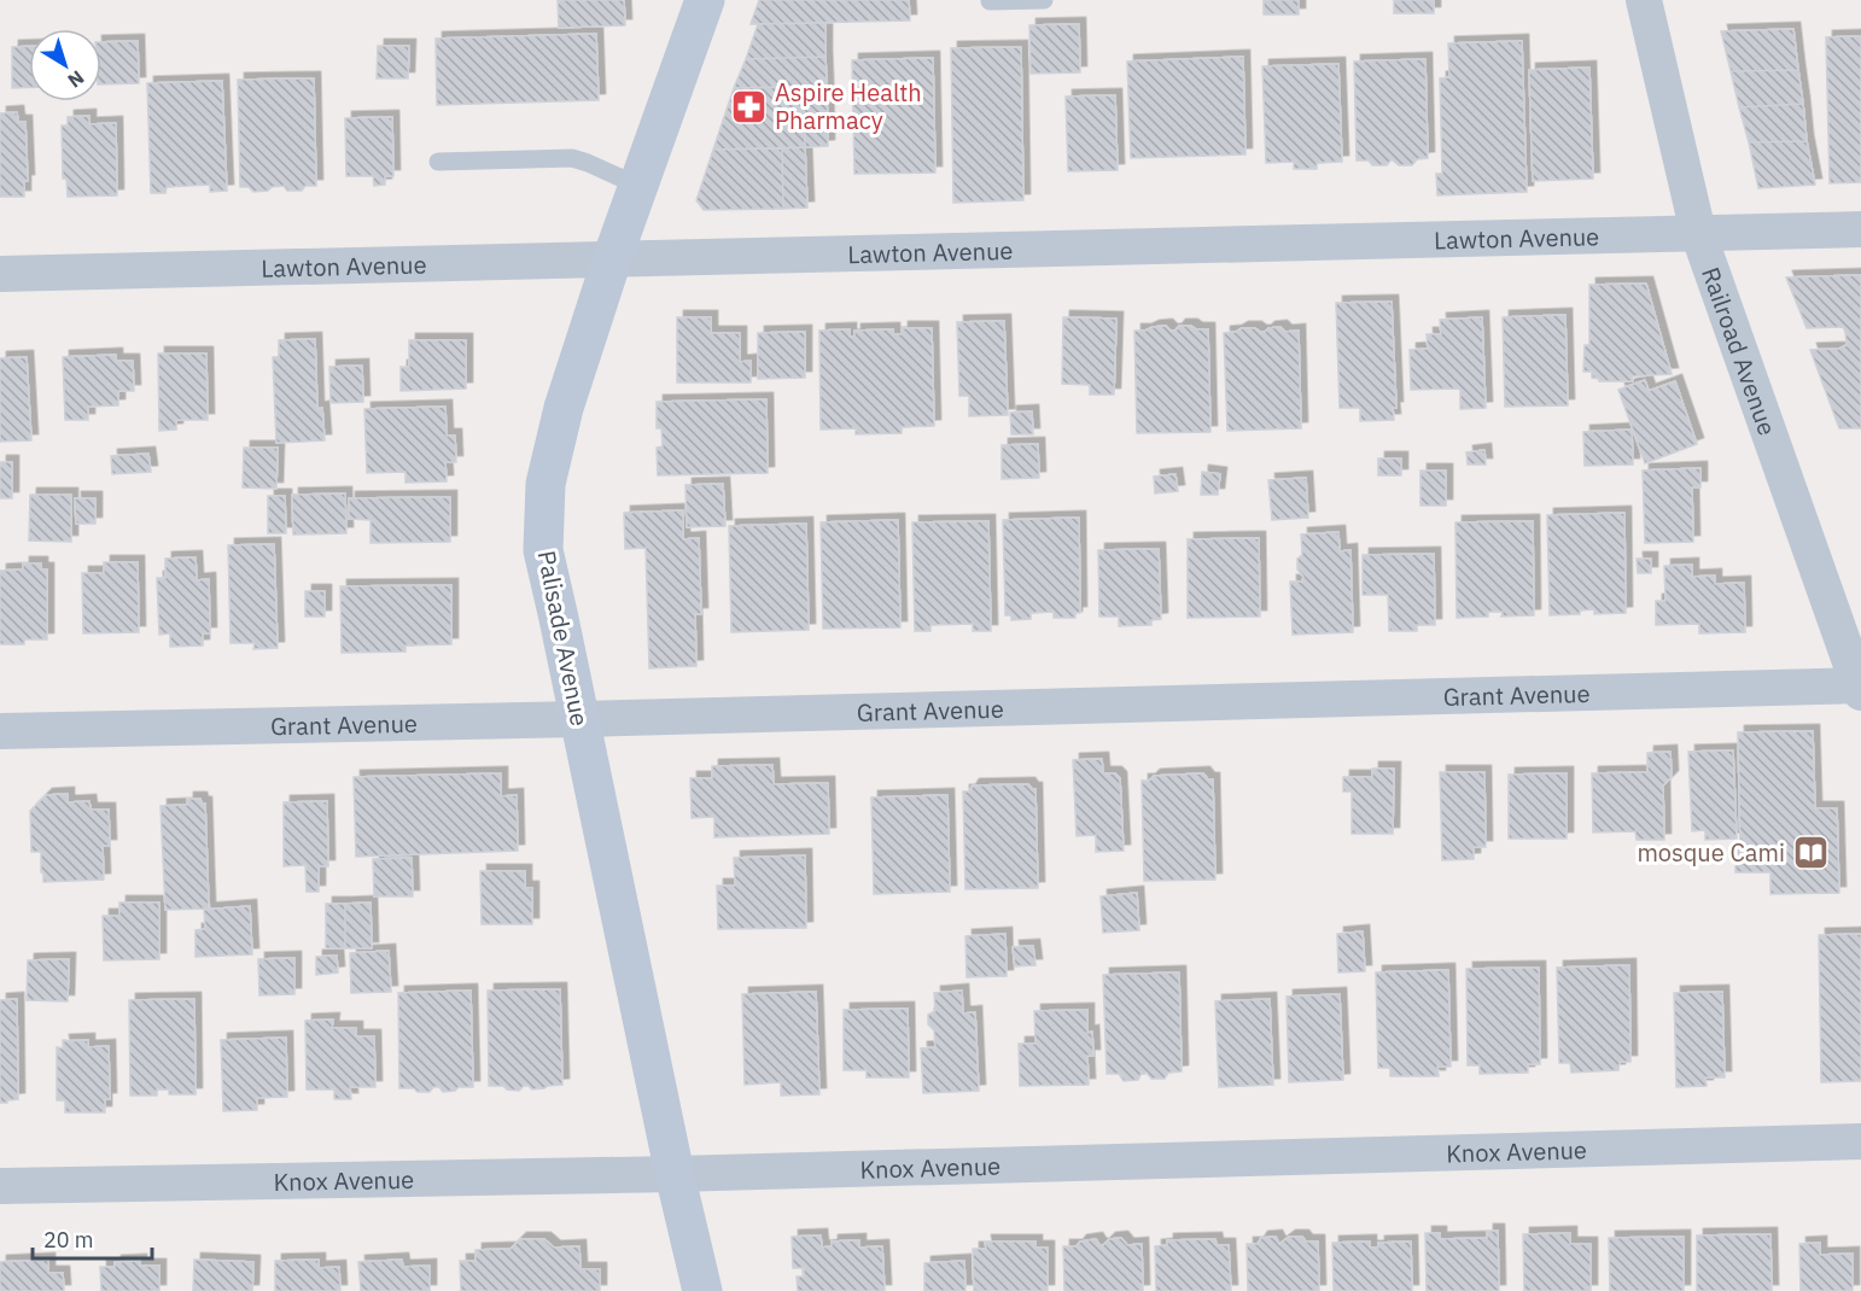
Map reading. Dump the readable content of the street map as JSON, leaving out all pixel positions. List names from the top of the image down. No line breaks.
{"streets":{"main road":["Palisade Avenue"],"street":["Lawton Avenue","Railroad Avenue","Grant Avenue","Knox Avenue"]},"crossings":[["Lawton Avenue","Railroad Avenue"],["Lawton Avenue","Palisade Avenue"],["Railroad Avenue","Grant Avenue"],["Palisade Avenue","Grant Avenue"],["Palisade Avenue","Knox Avenue"]],"places":{"pharmacy":["Aspire Health Pharmacy"],"library":["mosque Cami"]},"scale_bar":"20 m","north":"bottom right"}
